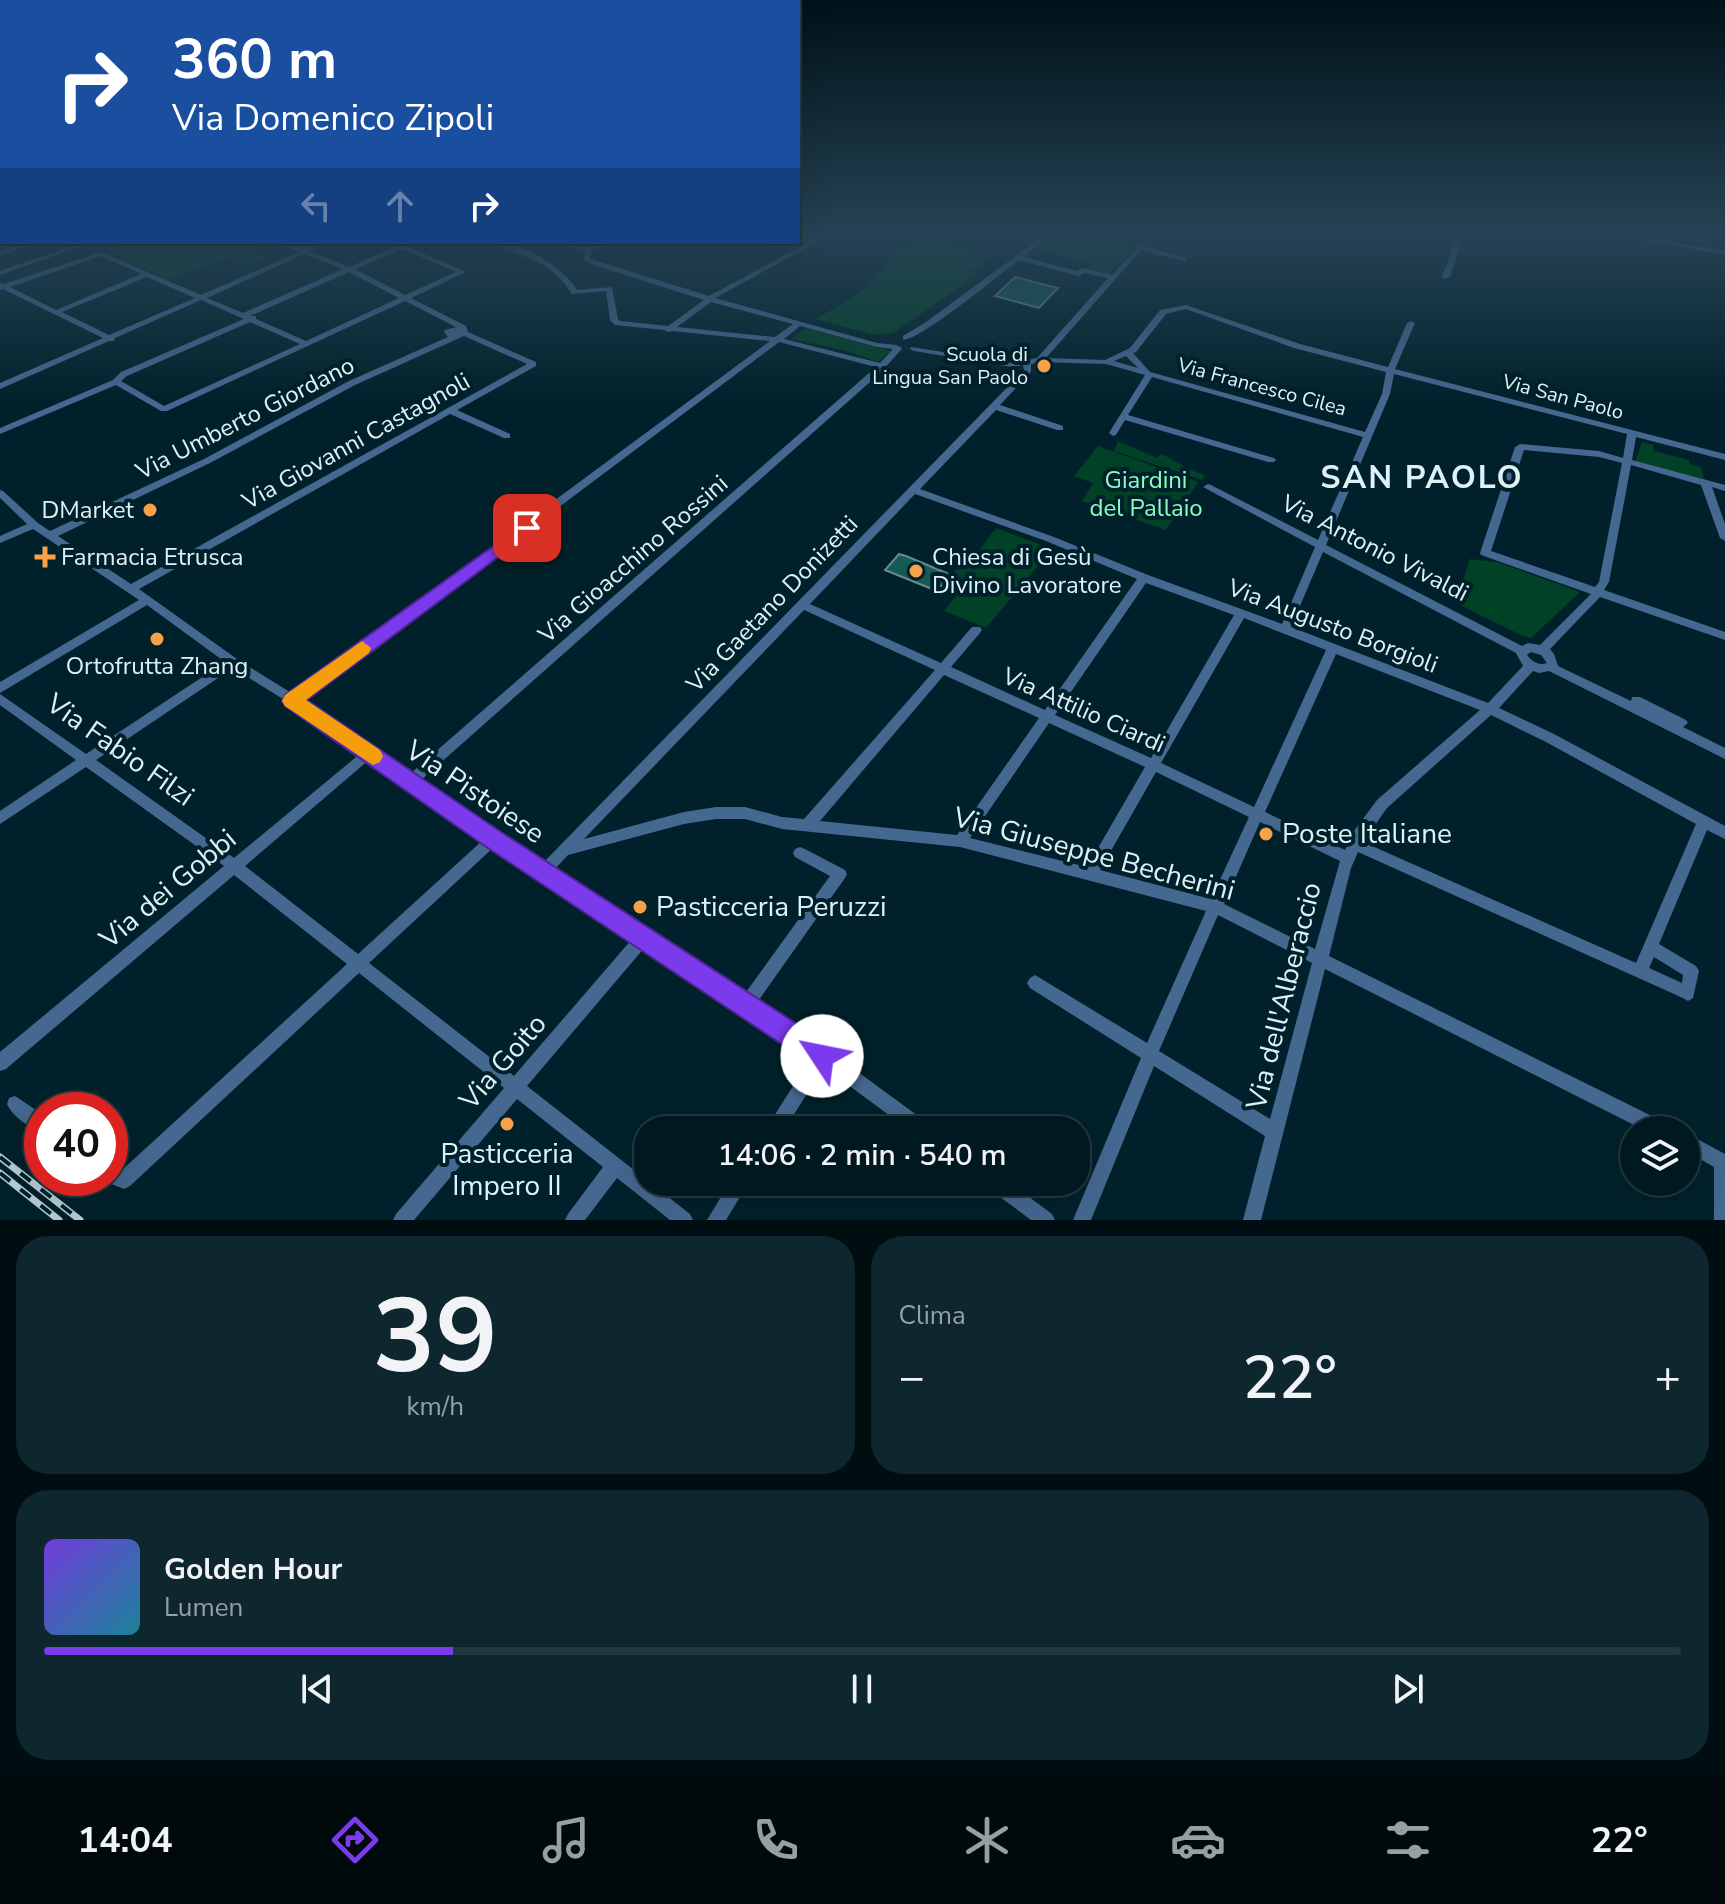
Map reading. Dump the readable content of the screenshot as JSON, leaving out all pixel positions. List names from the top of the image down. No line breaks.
{"streets":{"street":["Via Francesco Cilea","Via San Paolo","Via Umberto Giordano","Via Giovanni Castagnoli","Via Antonio Vivaldi","Via Gioacchino Rossini","Via Gaetano Donizetti","Via Augusto Borgioli","Via Attilio Ciardi","Via Fabio Filzi","Via Pistoiese","Via Giuseppe Becherini","Via dei Gobbi","Via dell'Alberaccio","Via Goito"]},"crossings":[["Via Francesco Cilea","Via San Paolo"],["Via Umberto Giordano","Via Giovanni Castagnoli"],["Via Umberto Giordano","Via Pistoiese"],["Via Giovanni Castagnoli","Via Pistoiese"],["Via Gioacchino Rossini","Via Pistoiese"],["Via Gaetano Donizetti","Via Augusto Borgioli"],["Via Gaetano Donizetti","Via Attilio Ciardi"],["Via Gaetano Donizetti","Via Pistoiese"],["Via Gaetano Donizetti","Via Giuseppe Becherini"],["Via Augusto Borgioli","Via dell'Alberaccio"],["Via Attilio Ciardi","Via dell'Alberaccio"],["Via Fabio Filzi","Via dei Gobbi"],["Via Fabio Filzi","Via Goito"],["Via Pistoiese","Via dei Gobbi"],["Via Pistoiese","Via Goito"],["Via Giuseppe Becherini","Via dell'Alberaccio"]],"districts":["SAN PAOLO"],"parks":["Giardini del Pallaio"],"places":{"other":["Scuola di Lingua San Paolo","DMarket","Chiesa di Gesù Divino Lavoratore","Ortofrutta Zhang","Poste Italiane","Pasticceria Peruzzi","Pasticceria Impero II"],"health":["Farmacia Etrusca"]},"page":{"turn":["360 m","Via Domenico Zipoli"],"limit":"40","trip":"14:06 · 2 min · 540 m","tile":[["39","km/h"],"Clima"],"heat":["−","22°","+"],"song":["Golden Hour","Lumen"],"tabs":["14:04","22°"]}}
